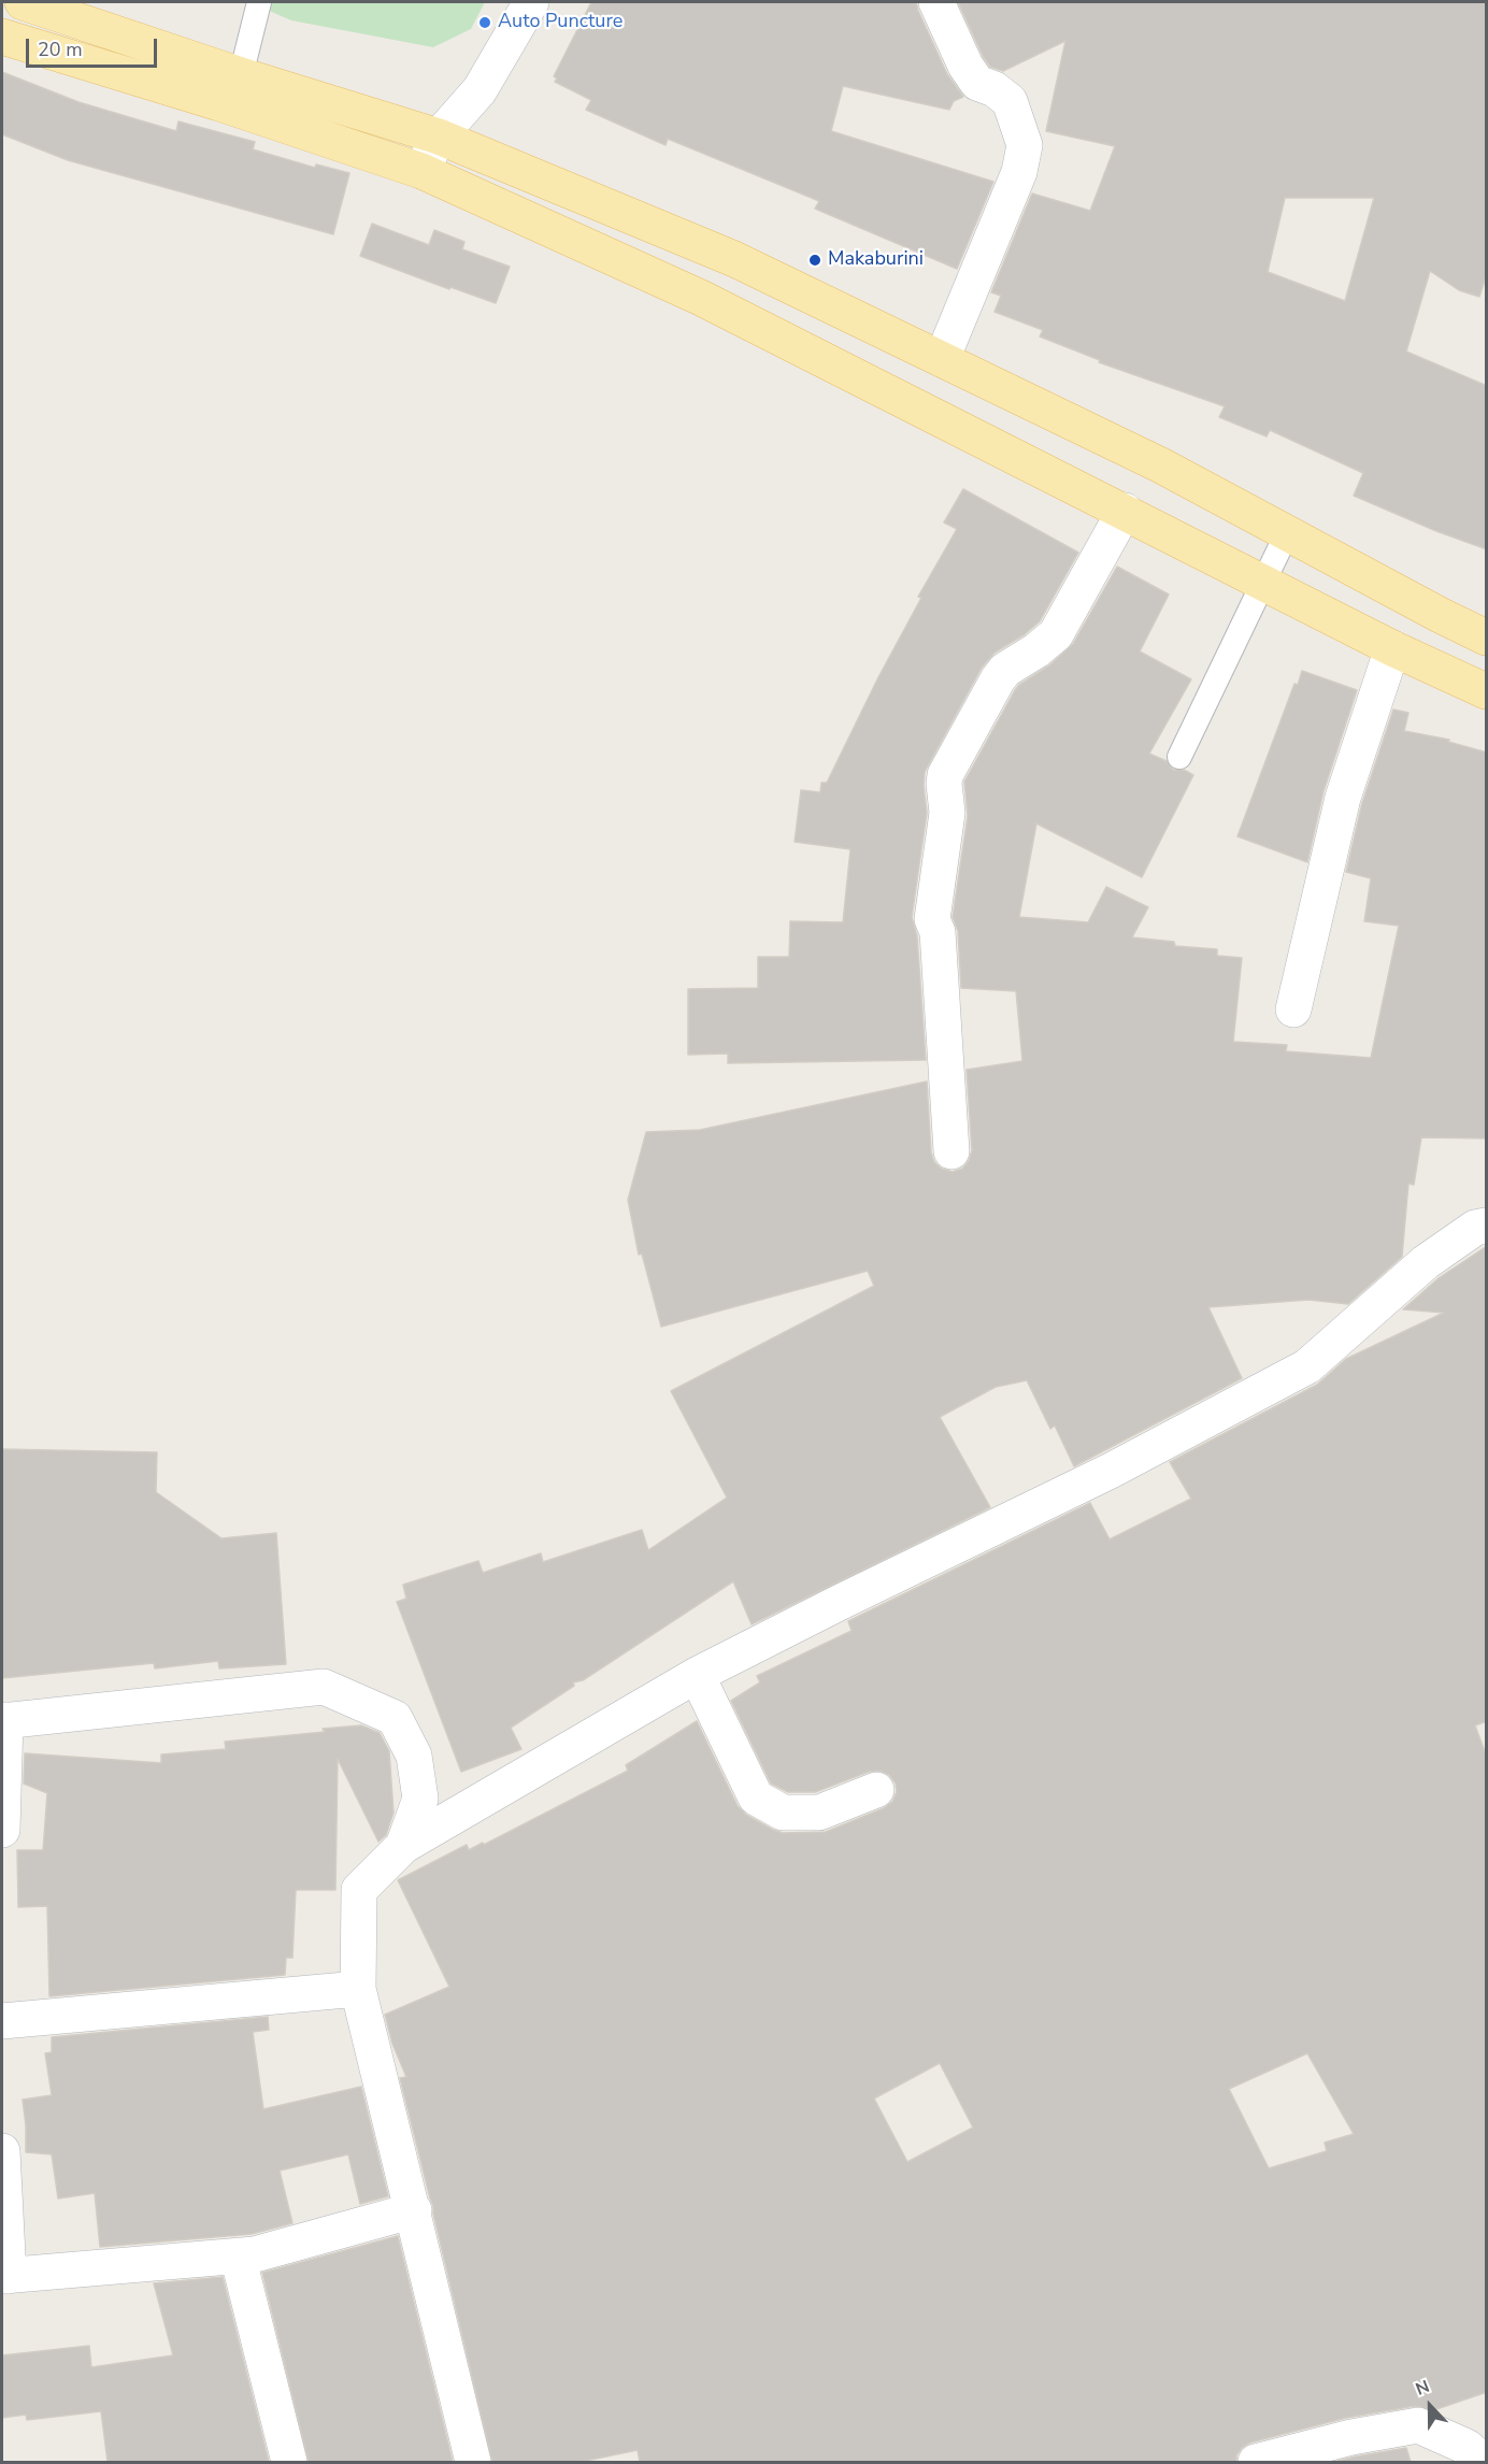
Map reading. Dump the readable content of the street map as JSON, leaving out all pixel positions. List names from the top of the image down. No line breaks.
{"places":["Auto Puncture","Makaburini"],"scale_bar":"20 m","north":"top"}
